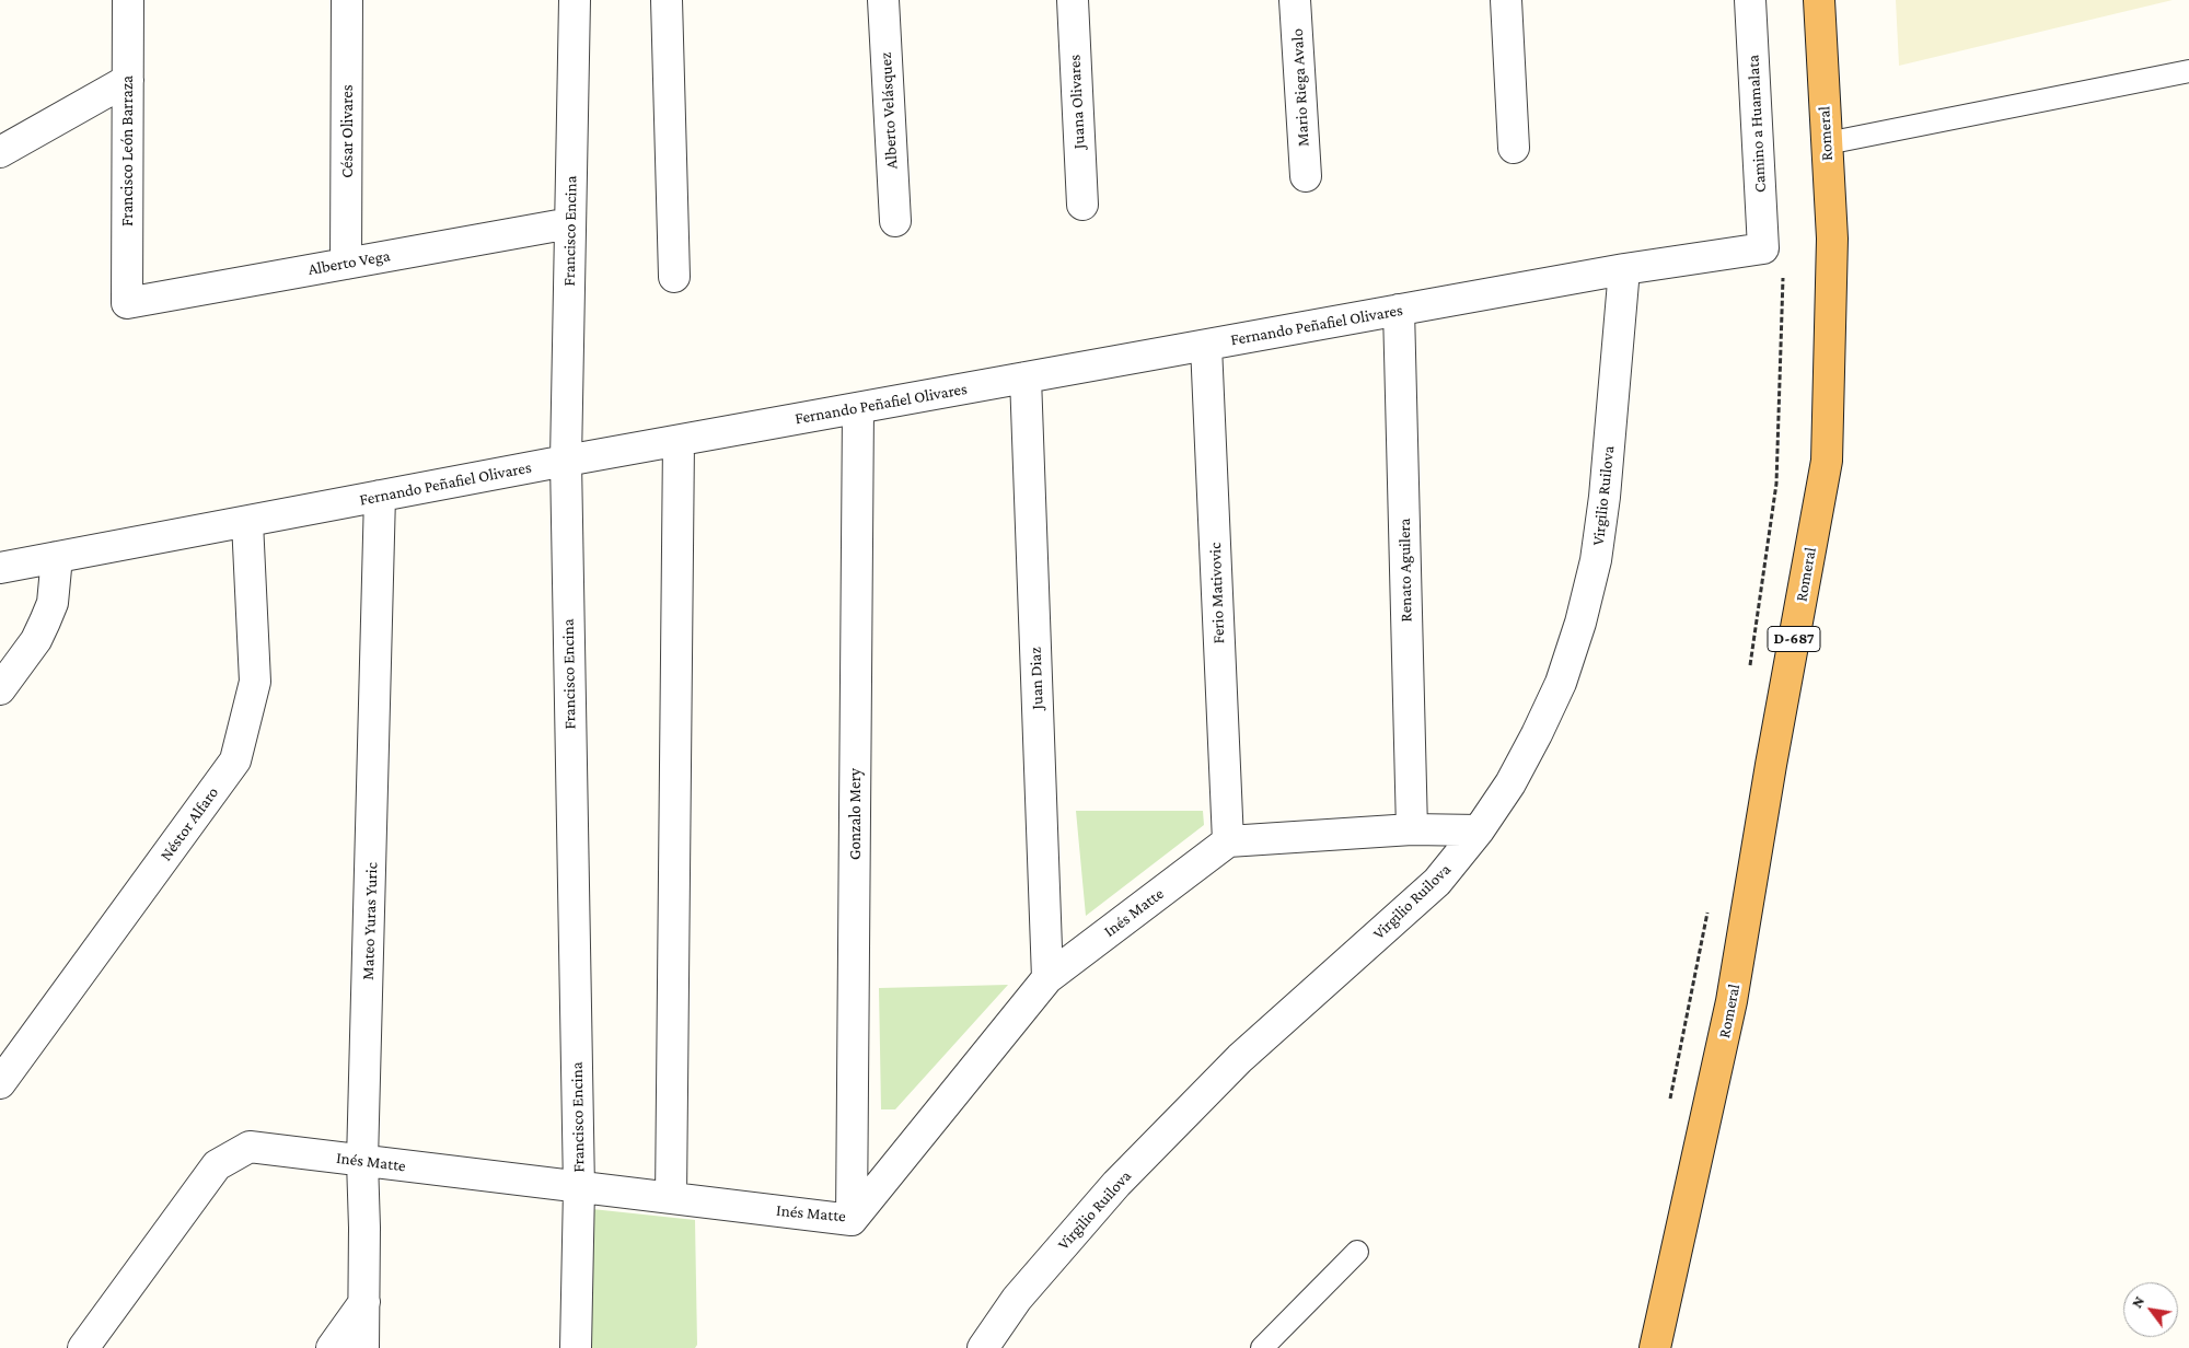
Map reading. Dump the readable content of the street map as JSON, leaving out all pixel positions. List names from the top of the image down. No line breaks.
{"streets":{"highway":["Romeral","D-687"],"street":["Mario Riega Avalo","Juana Olivares","Alberto Velásquez","Camino a Huamalata","César Olivares","Francisco León Barraza","Francisco Encina","Alberto Vega","Fernando Peñafiel Olivares","Virgilio Ruilova","Renato Aguilera","Ferio Mativovic","Juan Diaz","Gonzalo Mery","Néstor Alfaro","Inés Matte","Mateo Yuras Yuric"]},"crossings":[["Camino a Huamalata","Fernando Peñafiel Olivares"],["César Olivares","Alberto Vega"],["Francisco León Barraza","Alberto Vega"],["Francisco Encina","Alberto Vega"],["Francisco Encina","Fernando Peñafiel Olivares"],["Francisco Encina","Inés Matte"],["Fernando Peñafiel Olivares","Virgilio Ruilova"],["Fernando Peñafiel Olivares","Renato Aguilera"],["Fernando Peñafiel Olivares","Ferio Mativovic"],["Fernando Peñafiel Olivares","Juan Diaz"],["Fernando Peñafiel Olivares","Gonzalo Mery"],["Fernando Peñafiel Olivares","Néstor Alfaro"],["Fernando Peñafiel Olivares","Mateo Yuras Yuric"],["Ferio Mativovic","Inés Matte"],["Juan Diaz","Inés Matte"],["Gonzalo Mery","Inés Matte"],["Inés Matte","Mateo Yuras Yuric"]],"north":"top left"}
